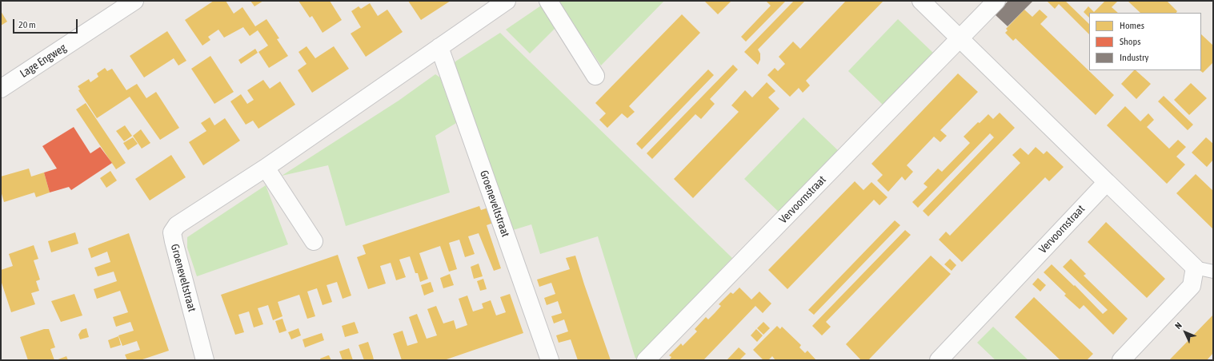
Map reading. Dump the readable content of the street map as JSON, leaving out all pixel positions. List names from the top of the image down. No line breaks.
{"streets":{"street":["Lage Engweg","Vervoornstraat","Groeneveltstraat"]},"legend":["Homes","Shops","Industry"],"scale_bar":"20 m","north":"top left"}
